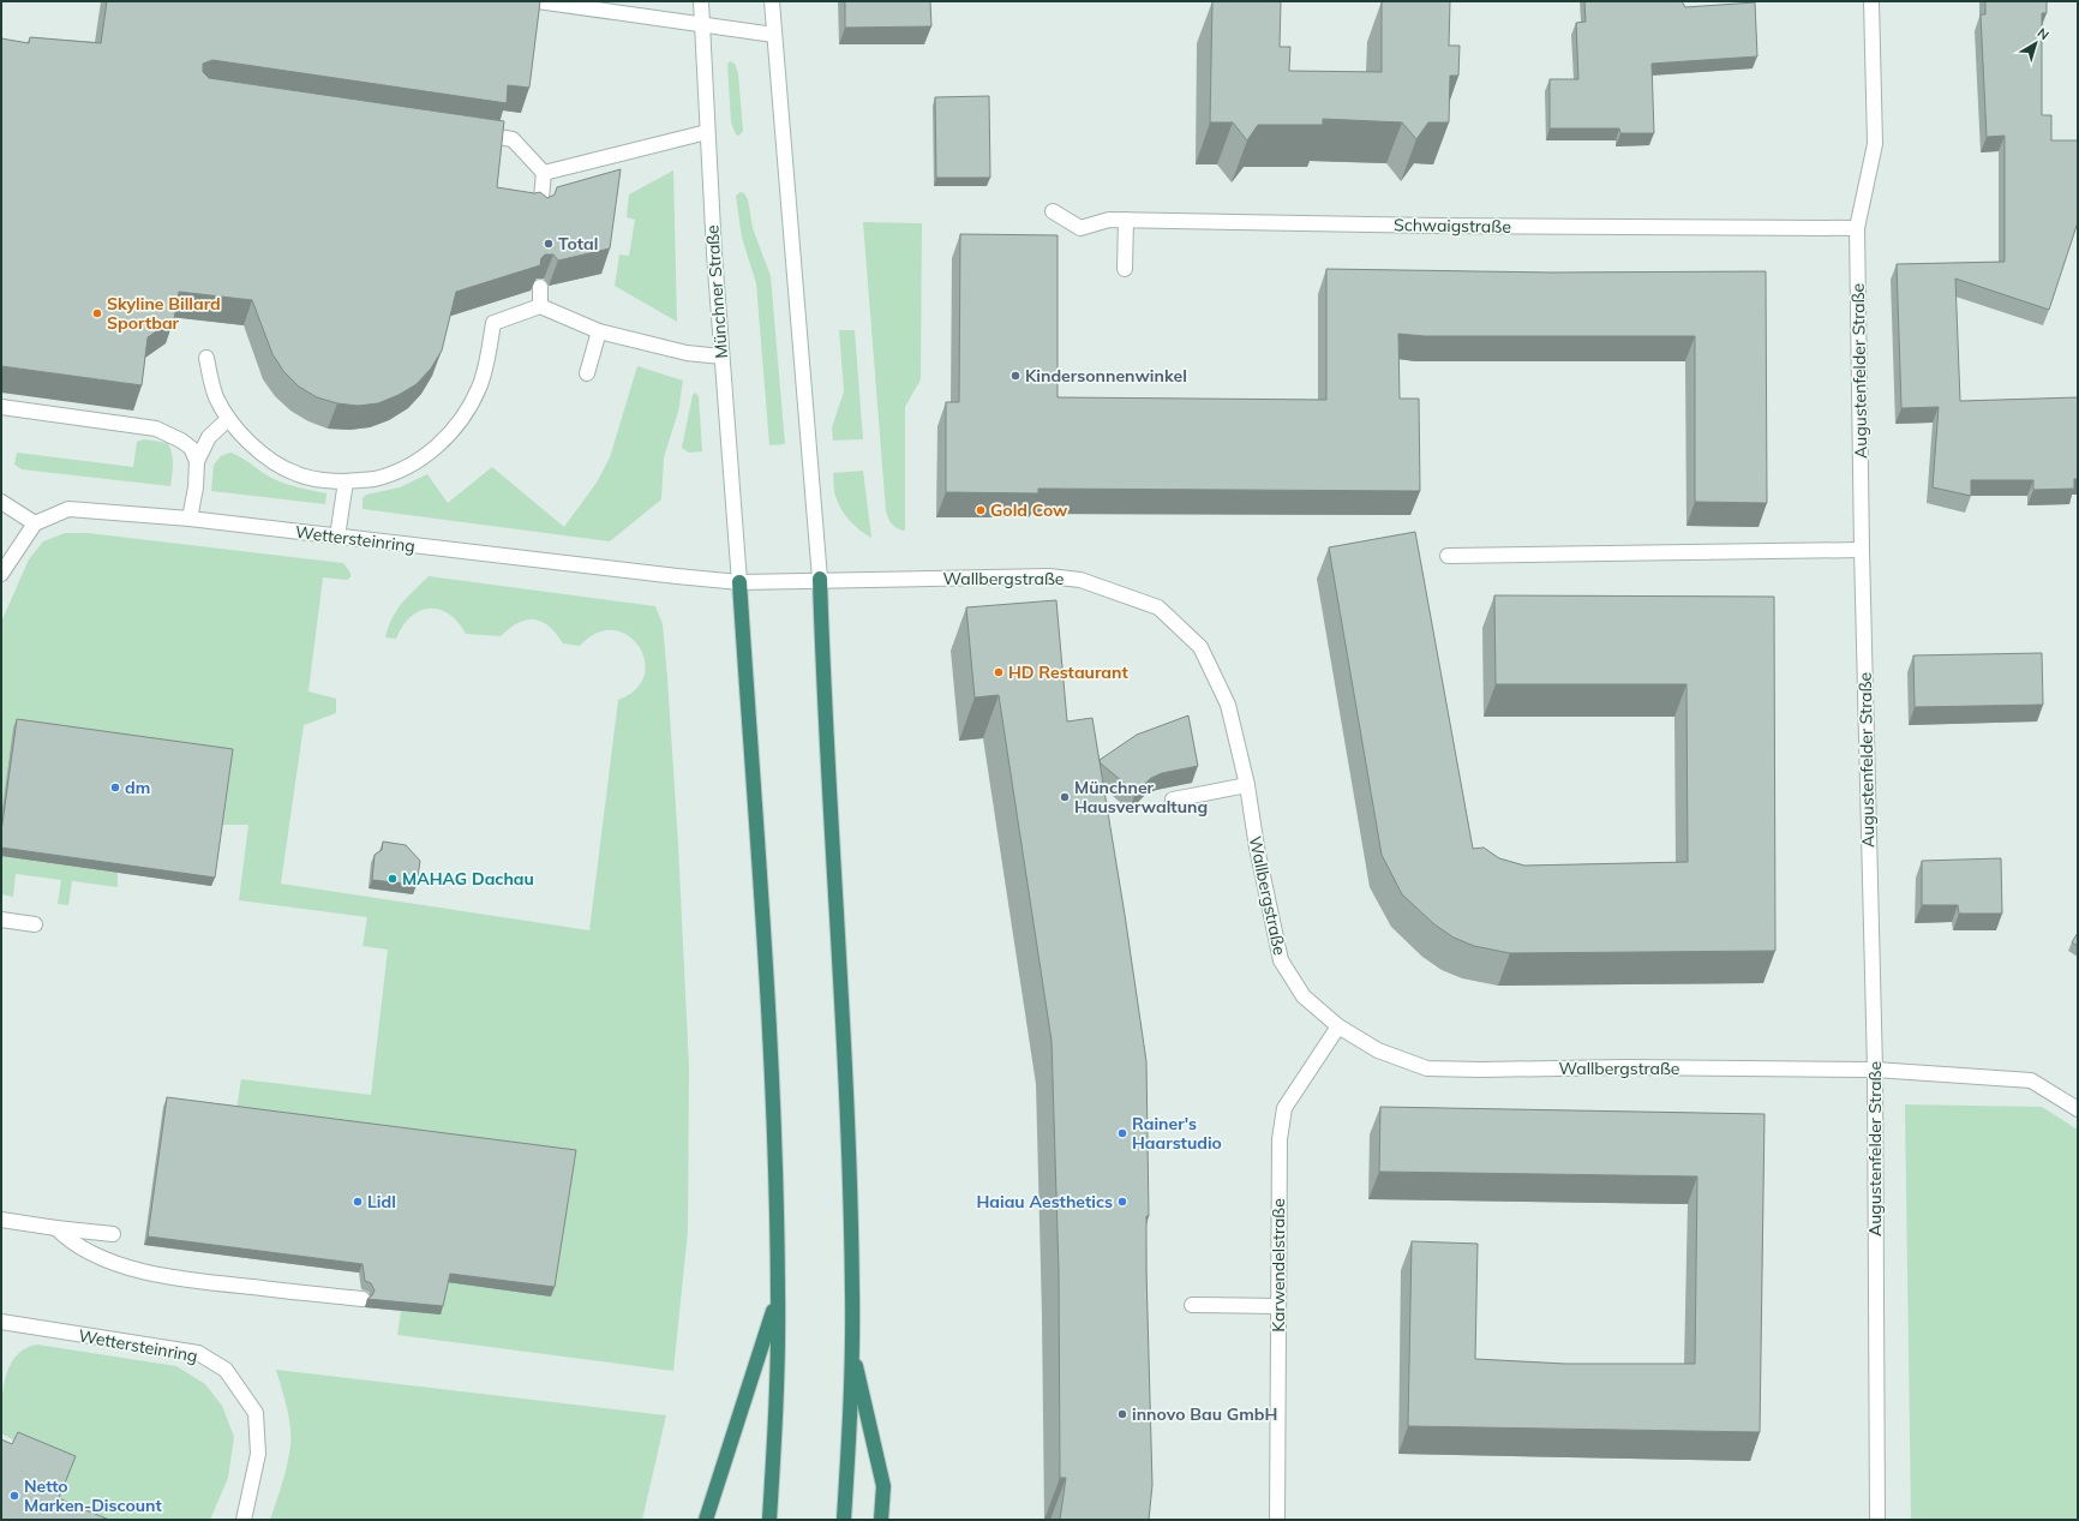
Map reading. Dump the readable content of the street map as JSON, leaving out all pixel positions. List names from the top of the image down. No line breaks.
{"streets":{"street":["Schwaigstraße","Münchner Straße","Augustenfelder Straße","Wettersteinring","Wallbergstraße","Karwendelstraße"]},"crossings":[["Schwaigstraße","Augustenfelder Straße"],["Münchner Straße","Wettersteinring"],["Münchner Straße","Wallbergstraße"],["Augustenfelder Straße","Wallbergstraße"],["Wettersteinring","Wallbergstraße"],["Wallbergstraße","Karwendelstraße"]],"places":["Total","Skyline Billard Sportbar","Kindersonnenwinkel","Gold Cow","HD Restaurant","dm","Münchner Hausverwaltung","MAHAG Dachau","Rainer's Haarstudio","Lidl","Haiau Aesthetics","innovo Bau GmbH","Netto Marken-Discount"],"north":"top right"}
